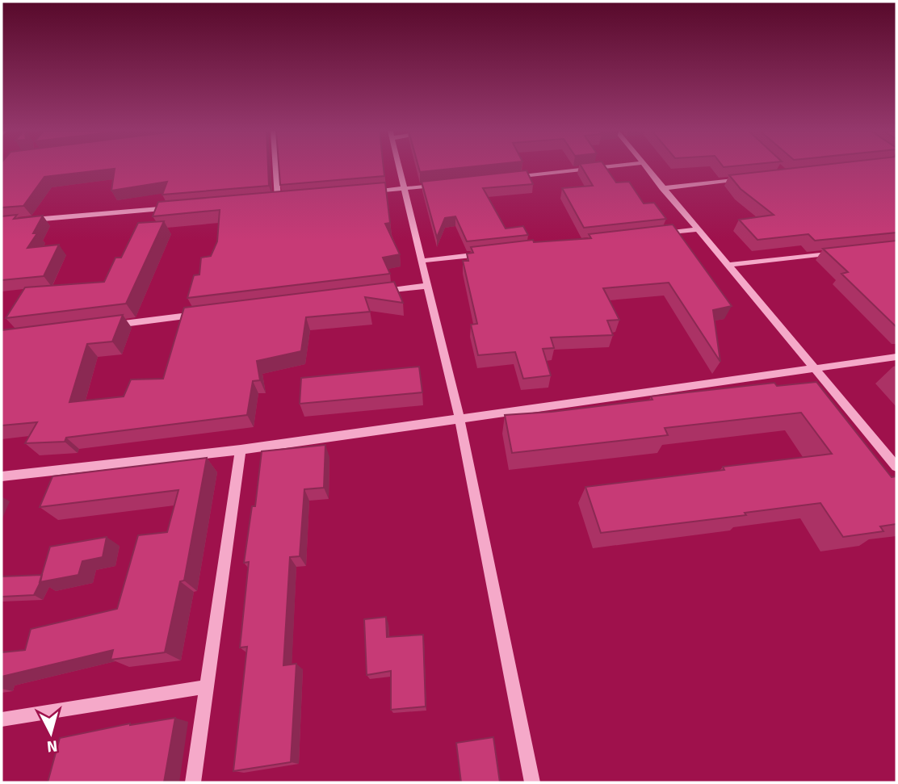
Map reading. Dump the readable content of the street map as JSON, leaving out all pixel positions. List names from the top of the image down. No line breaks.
{"north":"bottom"}
